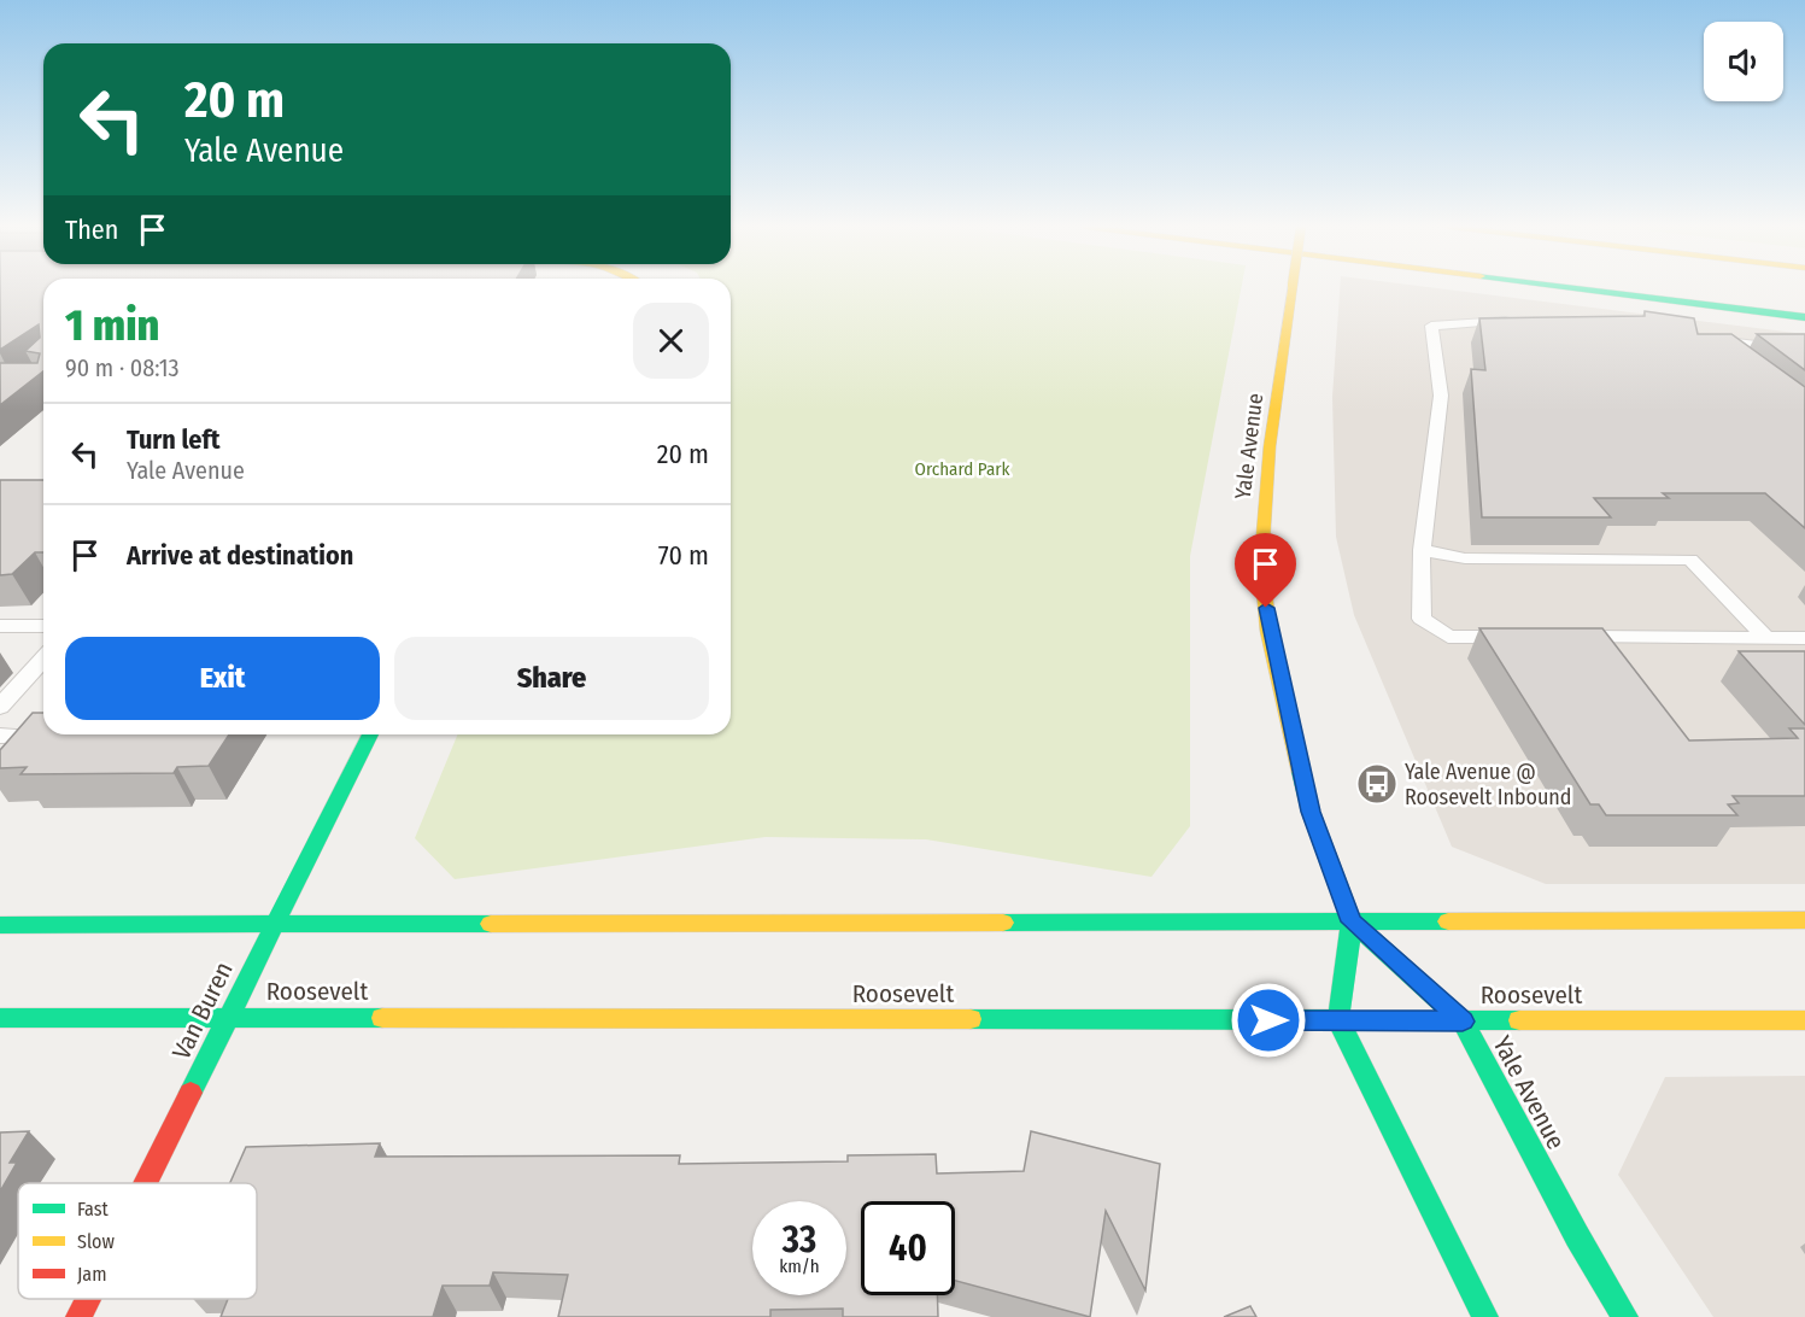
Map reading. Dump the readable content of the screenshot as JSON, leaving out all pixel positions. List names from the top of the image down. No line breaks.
{"streets":{"main road":["Yale Avenue","Roosevelt","Van Buren"]},"crossings":[["Yale Avenue","Roosevelt"],["Roosevelt","Van Buren"]],"parks":["Orchard Park"],"places":{"bus stop":["Yale Avenue @ Roosevelt Inbound"]},"legend":["Fast","Slow","Jam"],"page":{"turn":["20 m","Yale Avenue"],"then":"Then","heading":["1 min","90 m · 08:13"],"list":[{"name":"Turn left","note":"Yale Avenue","value":"20 m"},{"name":"Arrive at destination","value":"70 m"}],"buttons":["Exit","Share"],"speed":"33 km/h","limit":"40"}}
